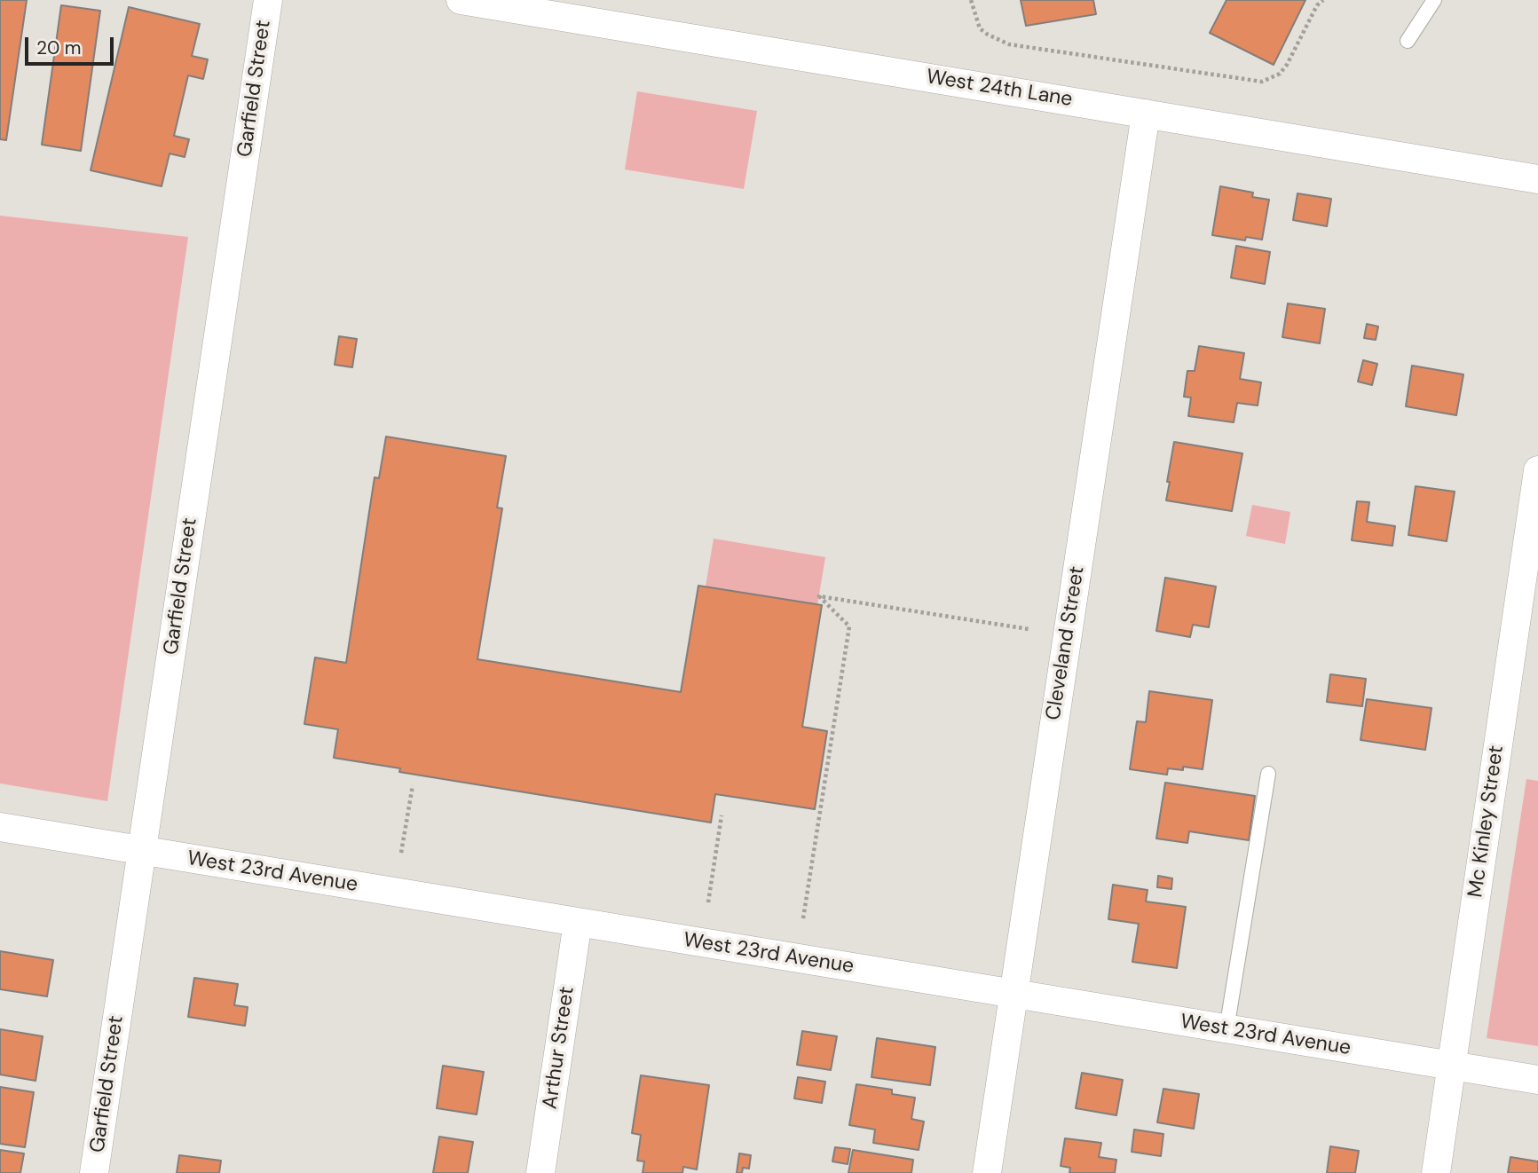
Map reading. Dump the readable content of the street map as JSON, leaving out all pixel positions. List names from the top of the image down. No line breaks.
{"streets":{"street":["Garfield Street","West 24th Lane","Cleveland Street","Mc Kinley Street","West 23rd Avenue","Arthur Street"]},"crossings":[["Garfield Street","West 23rd Avenue"],["West 24th Lane","Cleveland Street"],["Cleveland Street","West 23rd Avenue"],["Mc Kinley Street","West 23rd Avenue"],["West 23rd Avenue","Arthur Street"]],"scale_bar":"20 m"}
